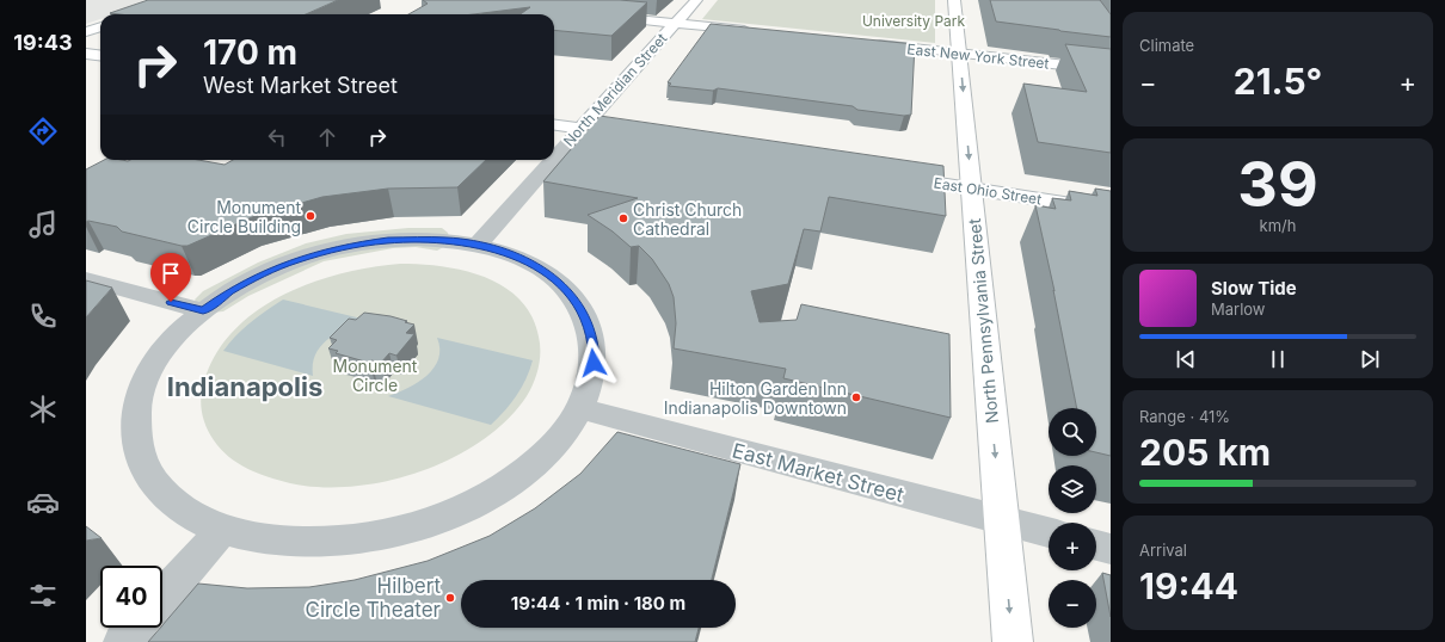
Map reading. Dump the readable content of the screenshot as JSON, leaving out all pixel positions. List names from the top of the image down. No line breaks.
{"streets":{"main road":["East New York Street","North Meridian Street","East Ohio Street","North Pennsylvania Street"],"street":["East Market Street"]},"crossings":[["East New York Street","North Pennsylvania Street"],["East Ohio Street","North Pennsylvania Street"],["North Pennsylvania Street","East Market Street"]],"one_way":["North Pennsylvania Street"],"districts":["Indianapolis"],"parks":["University Park","Monument Circle"],"places":["Monument Circle Building","Christ Church Cathedral","Hilton Garden Inn Indianapolis Downtown","Hilbert Circle Theater"],"page":{"tabs":"19:43","tile":["Climate",["39","km/h"],["Range · 41%","205 km"],["Arrival","19:44"]],"turn":["170 m","West Market Street"],"heat":["−","21.5°","+"],"song":["Slow Tide","Marlow"],"map_buttons":["+","−"],"limit":"40","trip":"19:44 · 1 min · 180 m"}}
